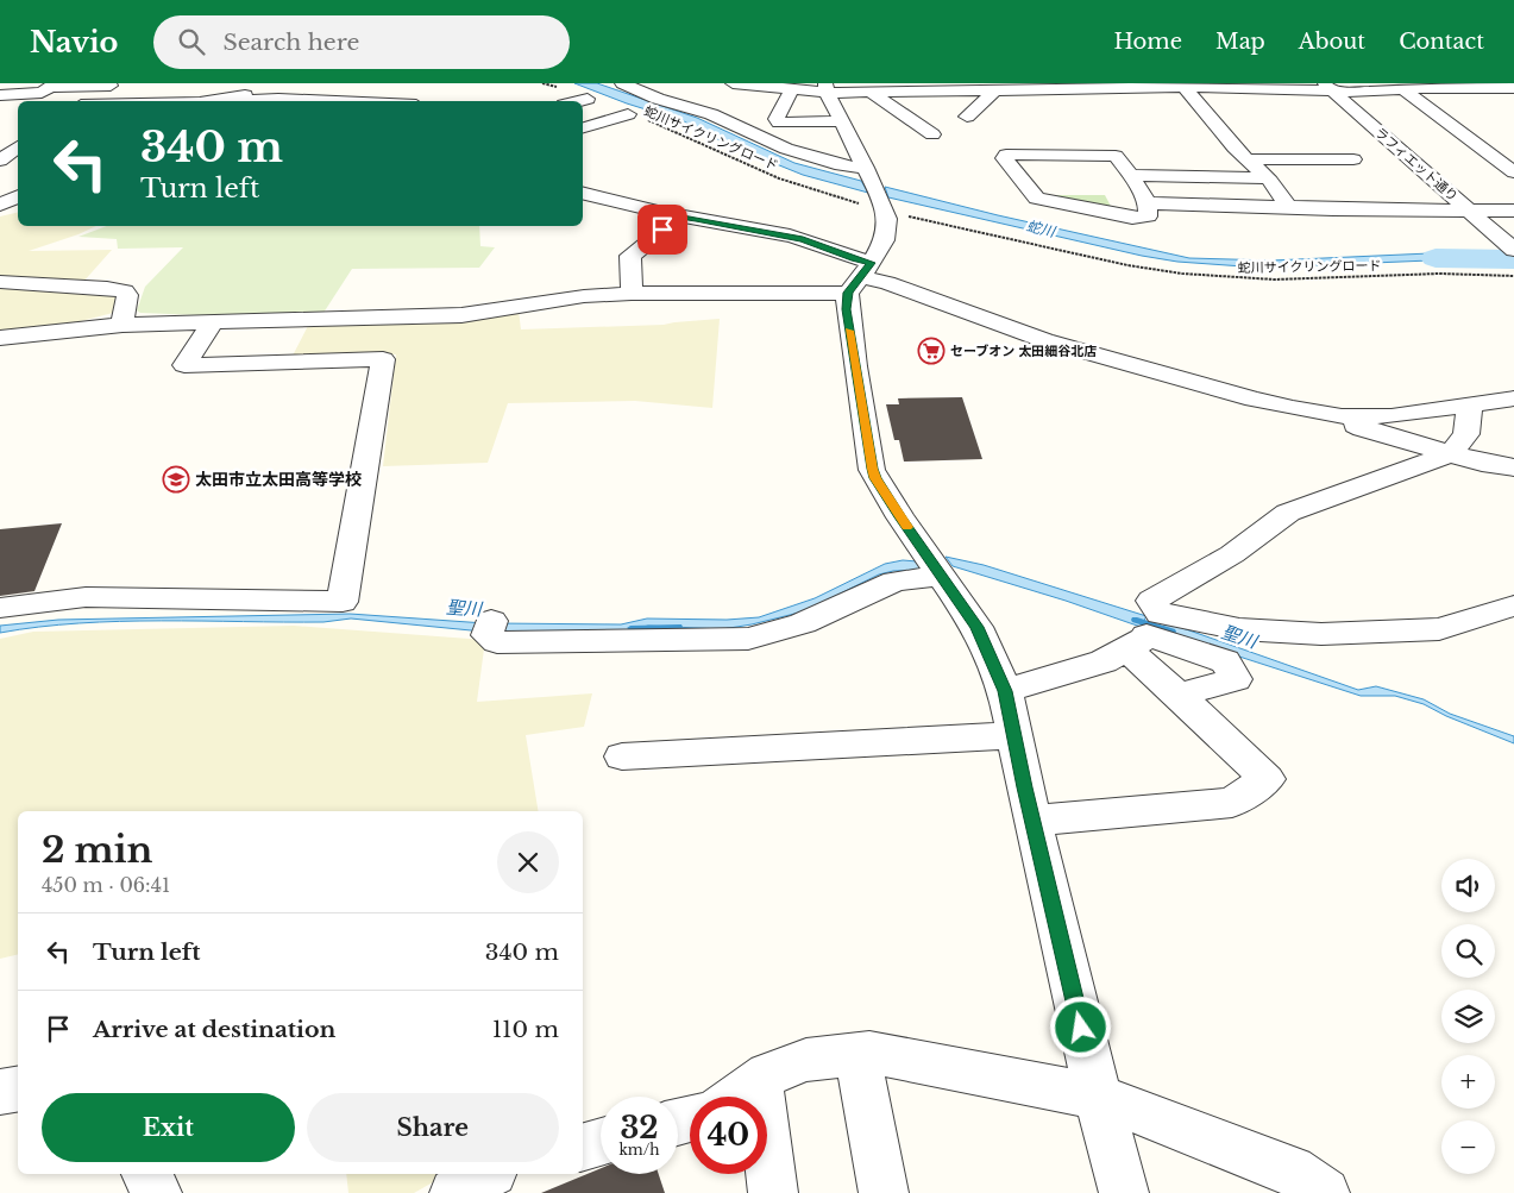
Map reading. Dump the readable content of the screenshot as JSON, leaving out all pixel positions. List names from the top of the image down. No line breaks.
{"streets":{"street":["ラフィエット通り"],"path":["蛇川サイクリングロード"]},"water":["蛇川","聖川"],"places":{"supermarket":["セーブオン 太田細谷北店"],"school or university":["太田市立太田高等学校"]},"page":{"header":"Navio","search":"Search here","nav":["Home","Map","About","Contact"],"turn":["340 m","Turn left"],"heading":["2 min","450 m · 06:41"],"map_buttons":["+","−"],"list":[{"name":"Turn left","value":"340 m"},{"name":"Arrive at destination","value":"110 m"}],"buttons":["Exit","Share"],"speed":"32 km/h","limit":"40"}}
